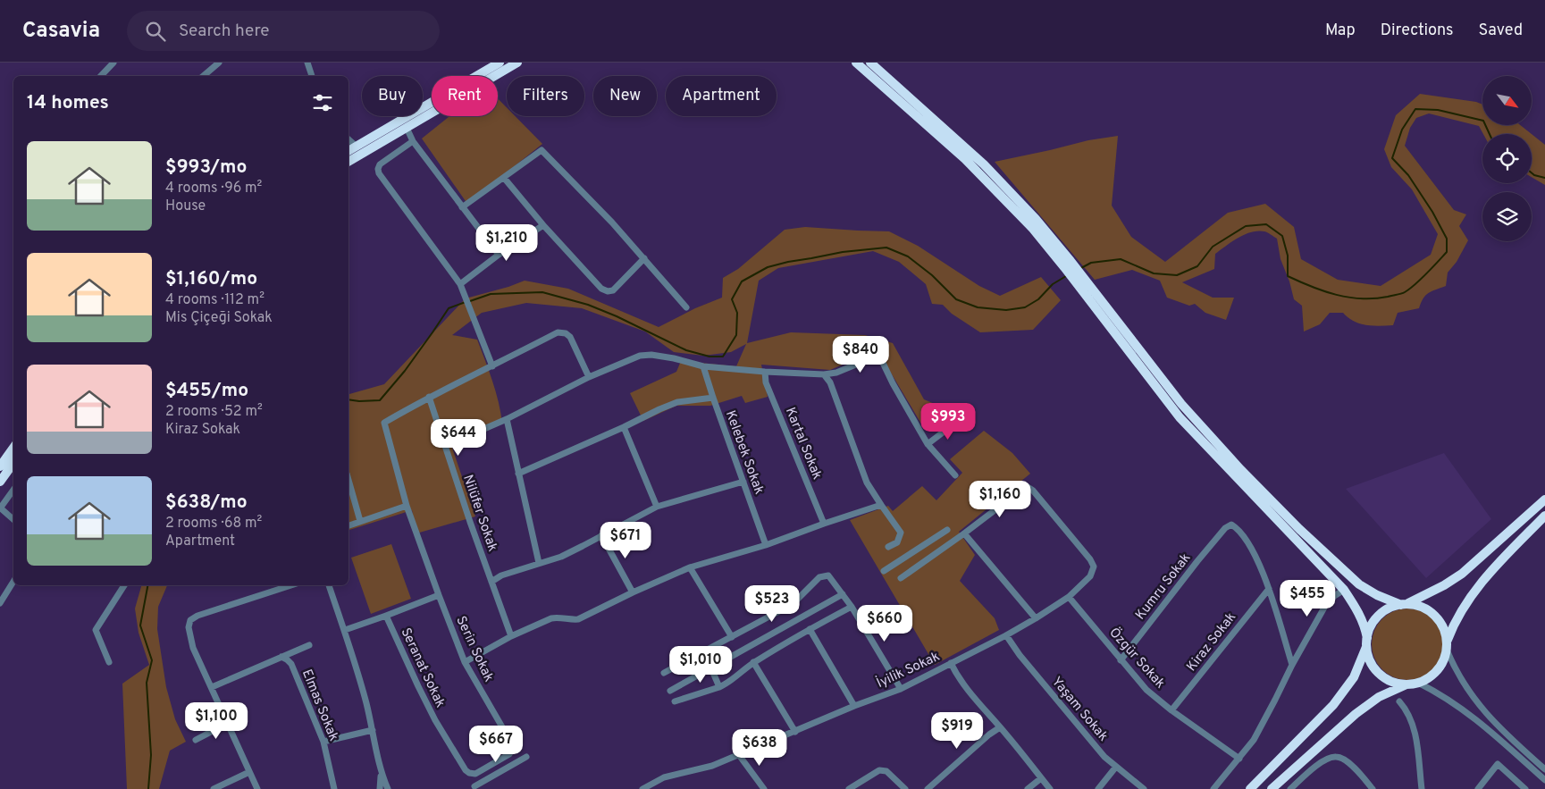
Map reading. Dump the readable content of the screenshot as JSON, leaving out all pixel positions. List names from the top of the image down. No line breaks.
{"streets":{"street":["Kartal Sokak","Kelebek Sokak","Nilüfer Sokak","Kumru Sokak","Kiraz Sokak","Serin Sokak","Özgür Sokak","Seranat Sokak","İyilik Sokak","Elmas Sokak","Yaşam Sokak"]},"crossings":[["Nilüfer Sokak","Serin Sokak"],["Kumru Sokak","Kiraz Sokak"],["Kumru Sokak","Özgür Sokak"],["Kiraz Sokak","Özgür Sokak"],["Serin Sokak","Seranat Sokak"],["Özgür Sokak","İyilik Sokak"],["İyilik Sokak","Yaşam Sokak"]],"north":"bottom right","page":{"header":"Casavia","search":"Search here","nav":["Map","Directions","Saved"],"chip":["Buy","Rent","Filters","New","Apartment"],"heading":"14 homes","list":[{"name":"$993/mo","note":"4 rooms · 96 m² · House"},{"name":"$1,160/mo","note":"4 rooms · 112 m² · Mis Çiçeği Sokak"},{"name":"$455/mo","note":"2 rooms · 52 m² · Kiraz Sokak"},{"name":"$638/mo","note":"2 rooms · 68 m² · Apartment"}],"price":["$1,210","$840","$993","$644","$1,160","$671","$455","$523","$660","$1,010","$1,100","$919","$667","$638"]}}
